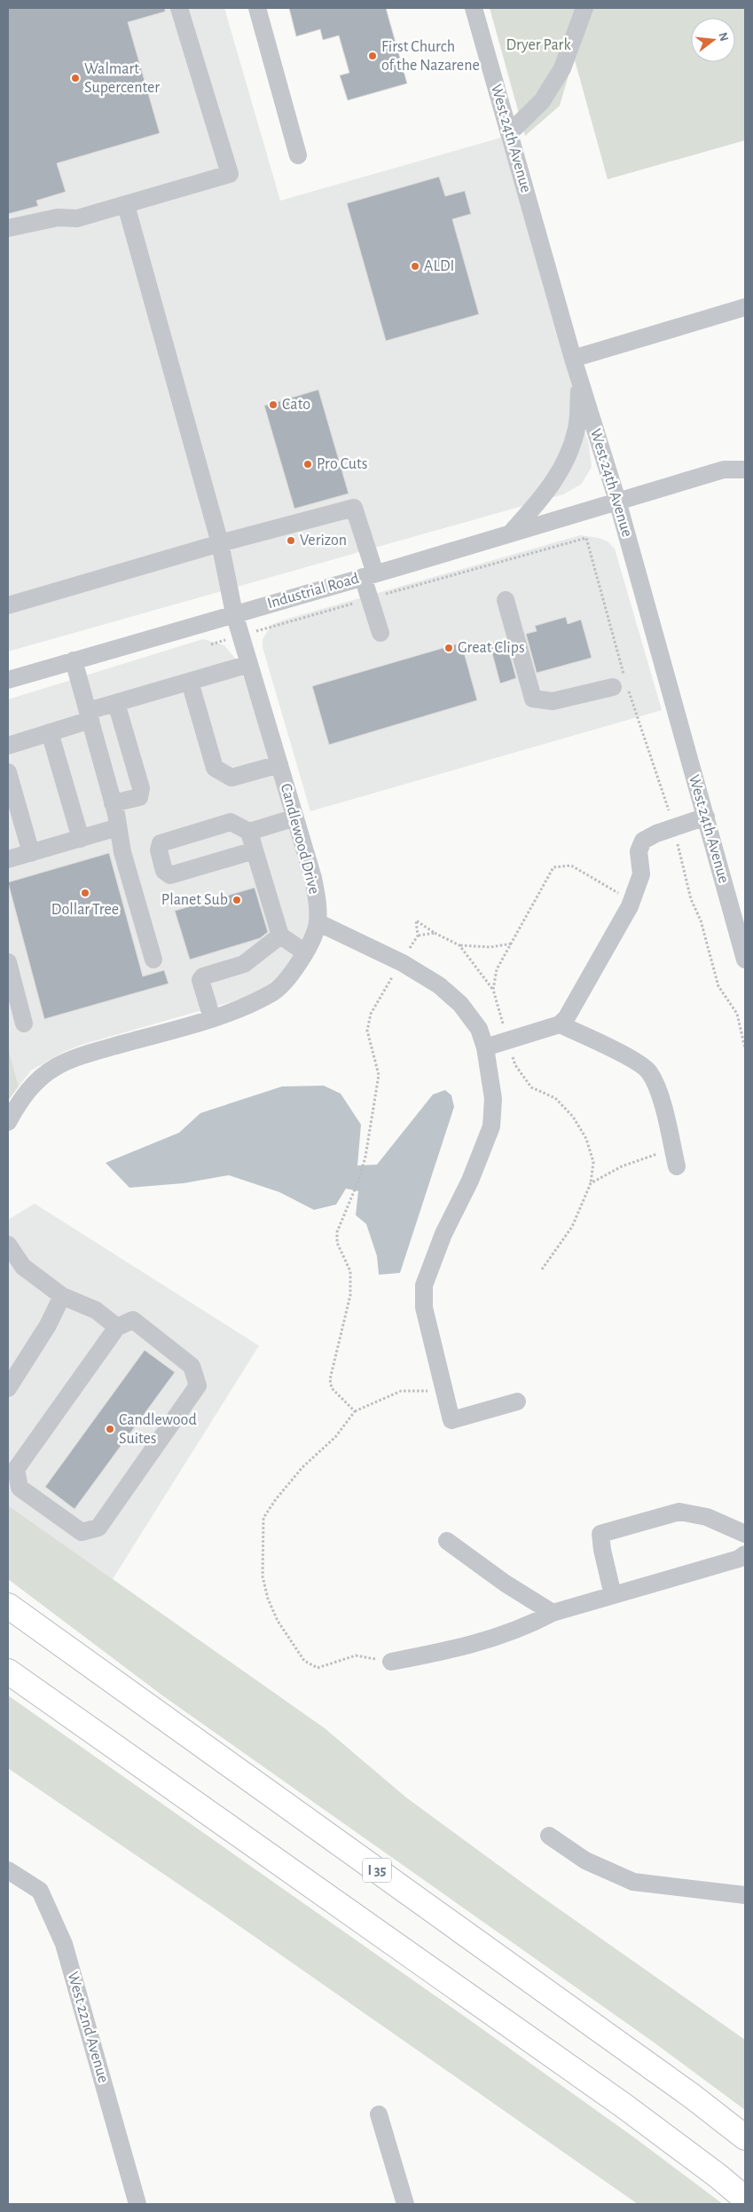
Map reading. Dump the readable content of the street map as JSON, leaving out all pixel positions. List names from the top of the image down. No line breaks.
{"streets":{"highway":["I 35"],"street":["West 24th Avenue","Industrial Road","Candlewood Drive","West 22nd Avenue"]},"crossings":[["West 24th Avenue","Industrial Road"],["Industrial Road","Candlewood Drive"]],"parks":["Dryer Park"],"places":["First Church of the Nazarene","Walmart Supercenter","ALDI","Cato","Pro Cuts","Verizon","Great Clips","Dollar Tree","Planet Sub","Candlewood Suites"],"north":"right"}
